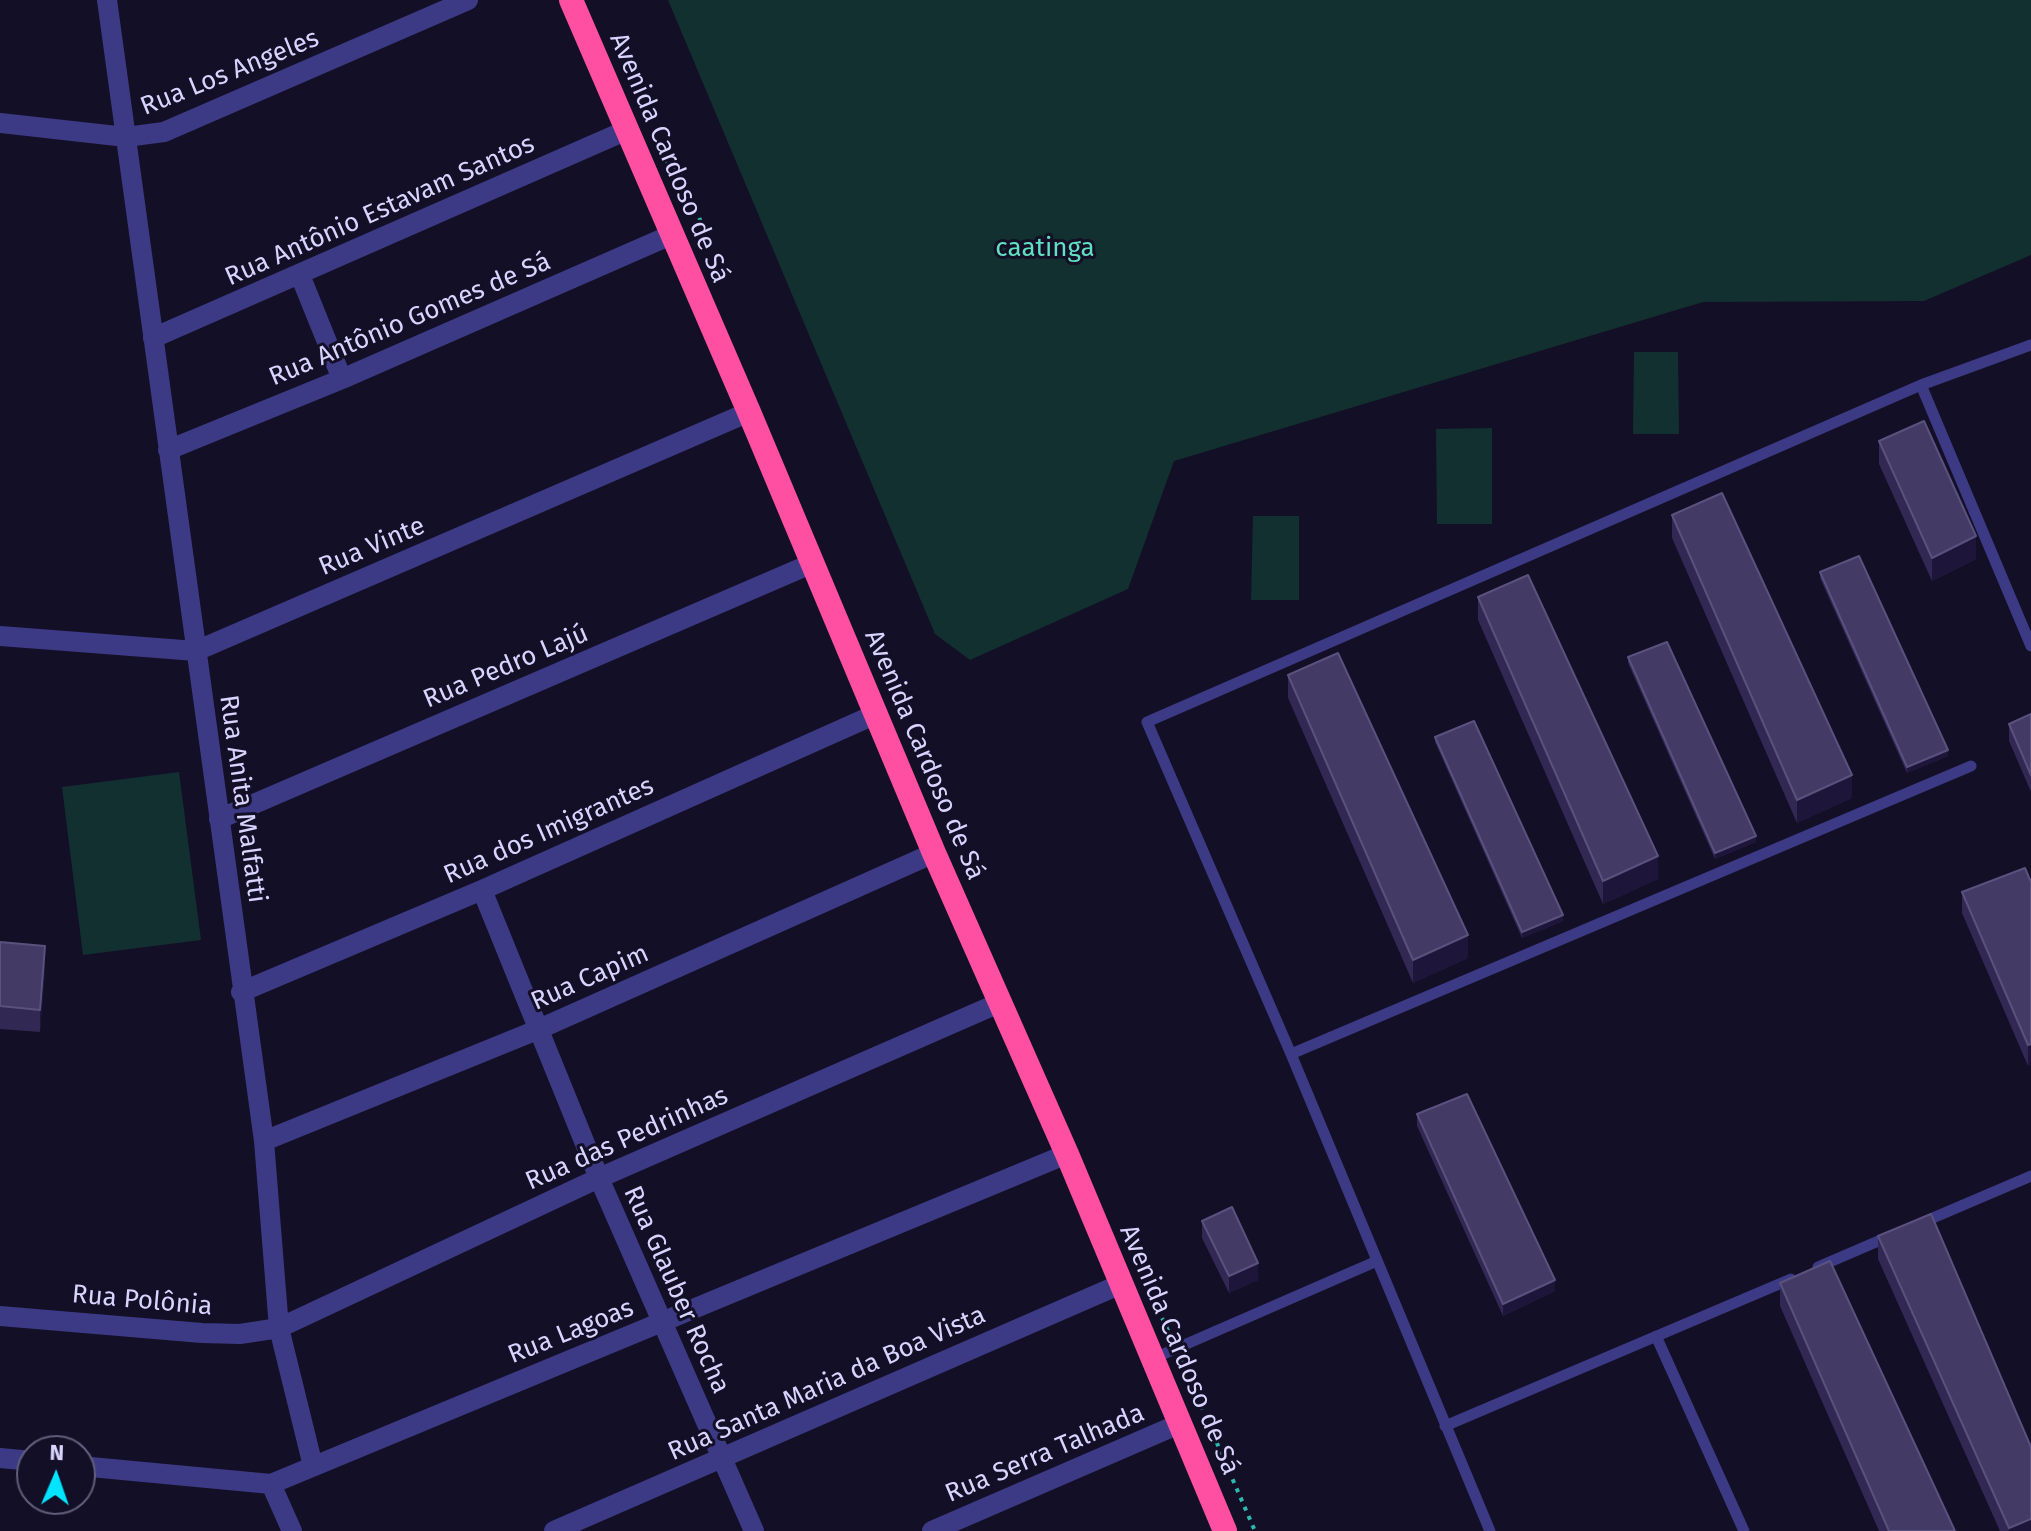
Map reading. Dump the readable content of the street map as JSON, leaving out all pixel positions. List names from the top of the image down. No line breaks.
{"streets":{"highway":["Avenida Cardoso de Sá"],"street":["Rua Los Angeles","Rua Antônio Estavam Santos","Rua Antônio Gomes de Sá","Rua Vinte","Rua Pedro Lajú","Rua Anita Malfatti","Rua dos Imigrantes","Rua Capim","Rua das Pedrinhas","Rua Glauber Rocha","Rua Polônia","Rua Lagoas","Rua Santa Maria da Boa Vista","Rua Serra Talhada"]},"crossings":[["Rua Los Angeles","Rua Anita Malfatti"],["Avenida Cardoso de Sá","Rua Antônio Estavam Santos"],["Avenida Cardoso de Sá","Rua Antônio Gomes de Sá"],["Avenida Cardoso de Sá","Rua Vinte"],["Avenida Cardoso de Sá","Rua Pedro Lajú"],["Avenida Cardoso de Sá","Rua dos Imigrantes"],["Avenida Cardoso de Sá","Rua Capim"],["Avenida Cardoso de Sá","Rua das Pedrinhas"],["Avenida Cardoso de Sá","Rua Lagoas"],["Avenida Cardoso de Sá","Rua Santa Maria da Boa Vista"],["Avenida Cardoso de Sá","Rua Serra Talhada"],["Rua Antônio Estavam Santos","Rua Anita Malfatti"],["Rua Antônio Gomes de Sá","Rua Anita Malfatti"],["Rua Vinte","Rua Anita Malfatti"],["Rua Pedro Lajú","Rua Anita Malfatti"],["Rua Anita Malfatti","Rua dos Imigrantes"],["Rua Anita Malfatti","Rua Capim"],["Rua Anita Malfatti","Rua das Pedrinhas"],["Rua Anita Malfatti","Rua Polônia"],["Rua Anita Malfatti","Rua Lagoas"],["Rua dos Imigrantes","Rua Glauber Rocha"],["Rua Capim","Rua Glauber Rocha"],["Rua das Pedrinhas","Rua Glauber Rocha"],["Rua das Pedrinhas","Rua Polônia"],["Rua Glauber Rocha","Rua Lagoas"],["Rua Glauber Rocha","Rua Santa Maria da Boa Vista"]],"parks":["caatinga"],"north":"top"}
